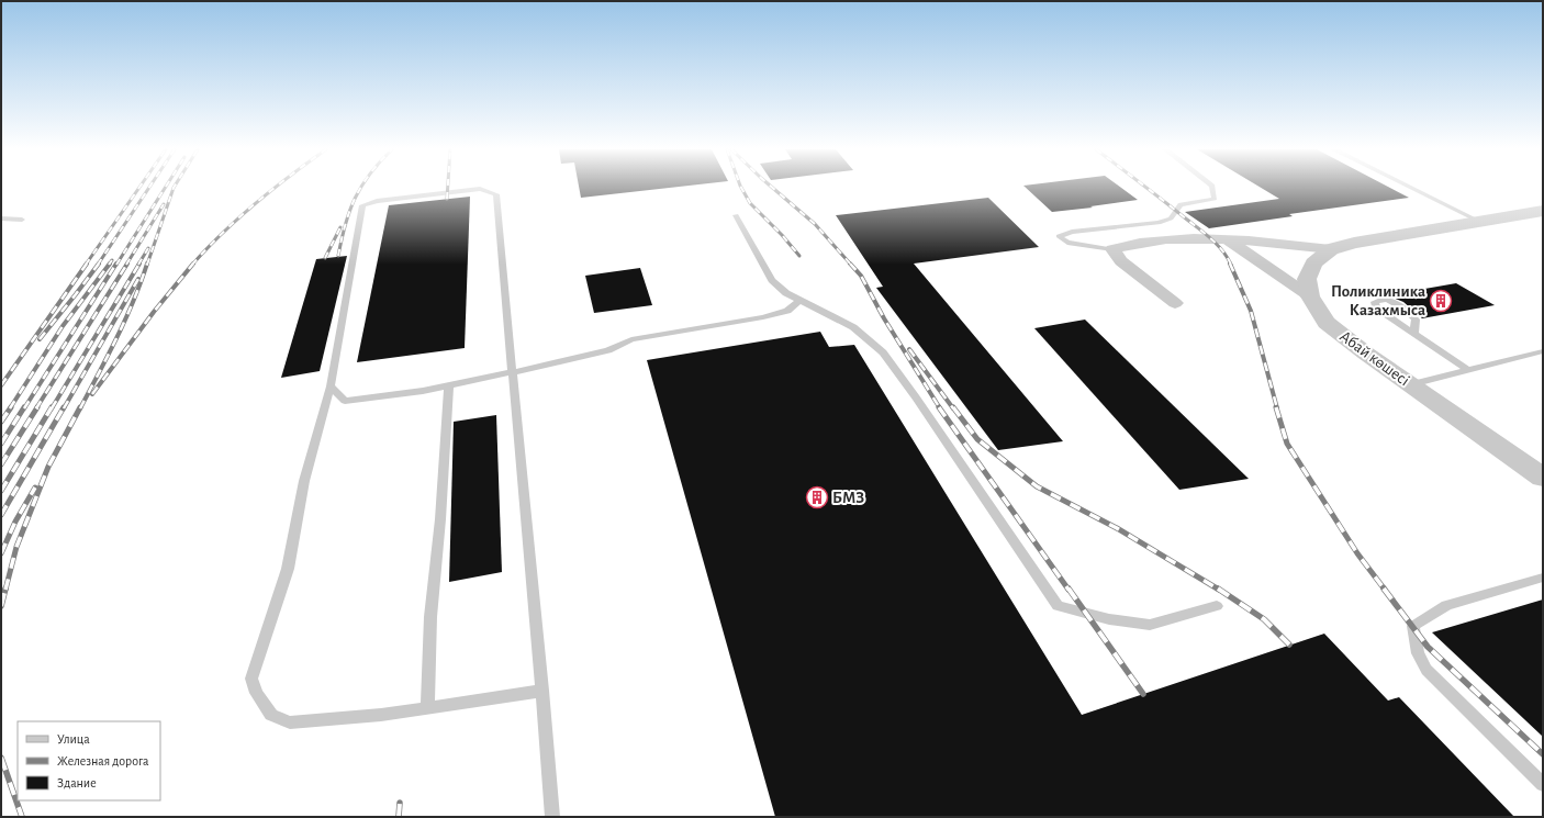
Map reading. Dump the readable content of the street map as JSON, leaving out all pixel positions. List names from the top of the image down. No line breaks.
{"streets":{"street":["Абай көшесі"]},"places":{"building":["Поликлиника Казахмыса","БМЗ"]},"legend":["Улица","Железная дорога","Здание"]}
